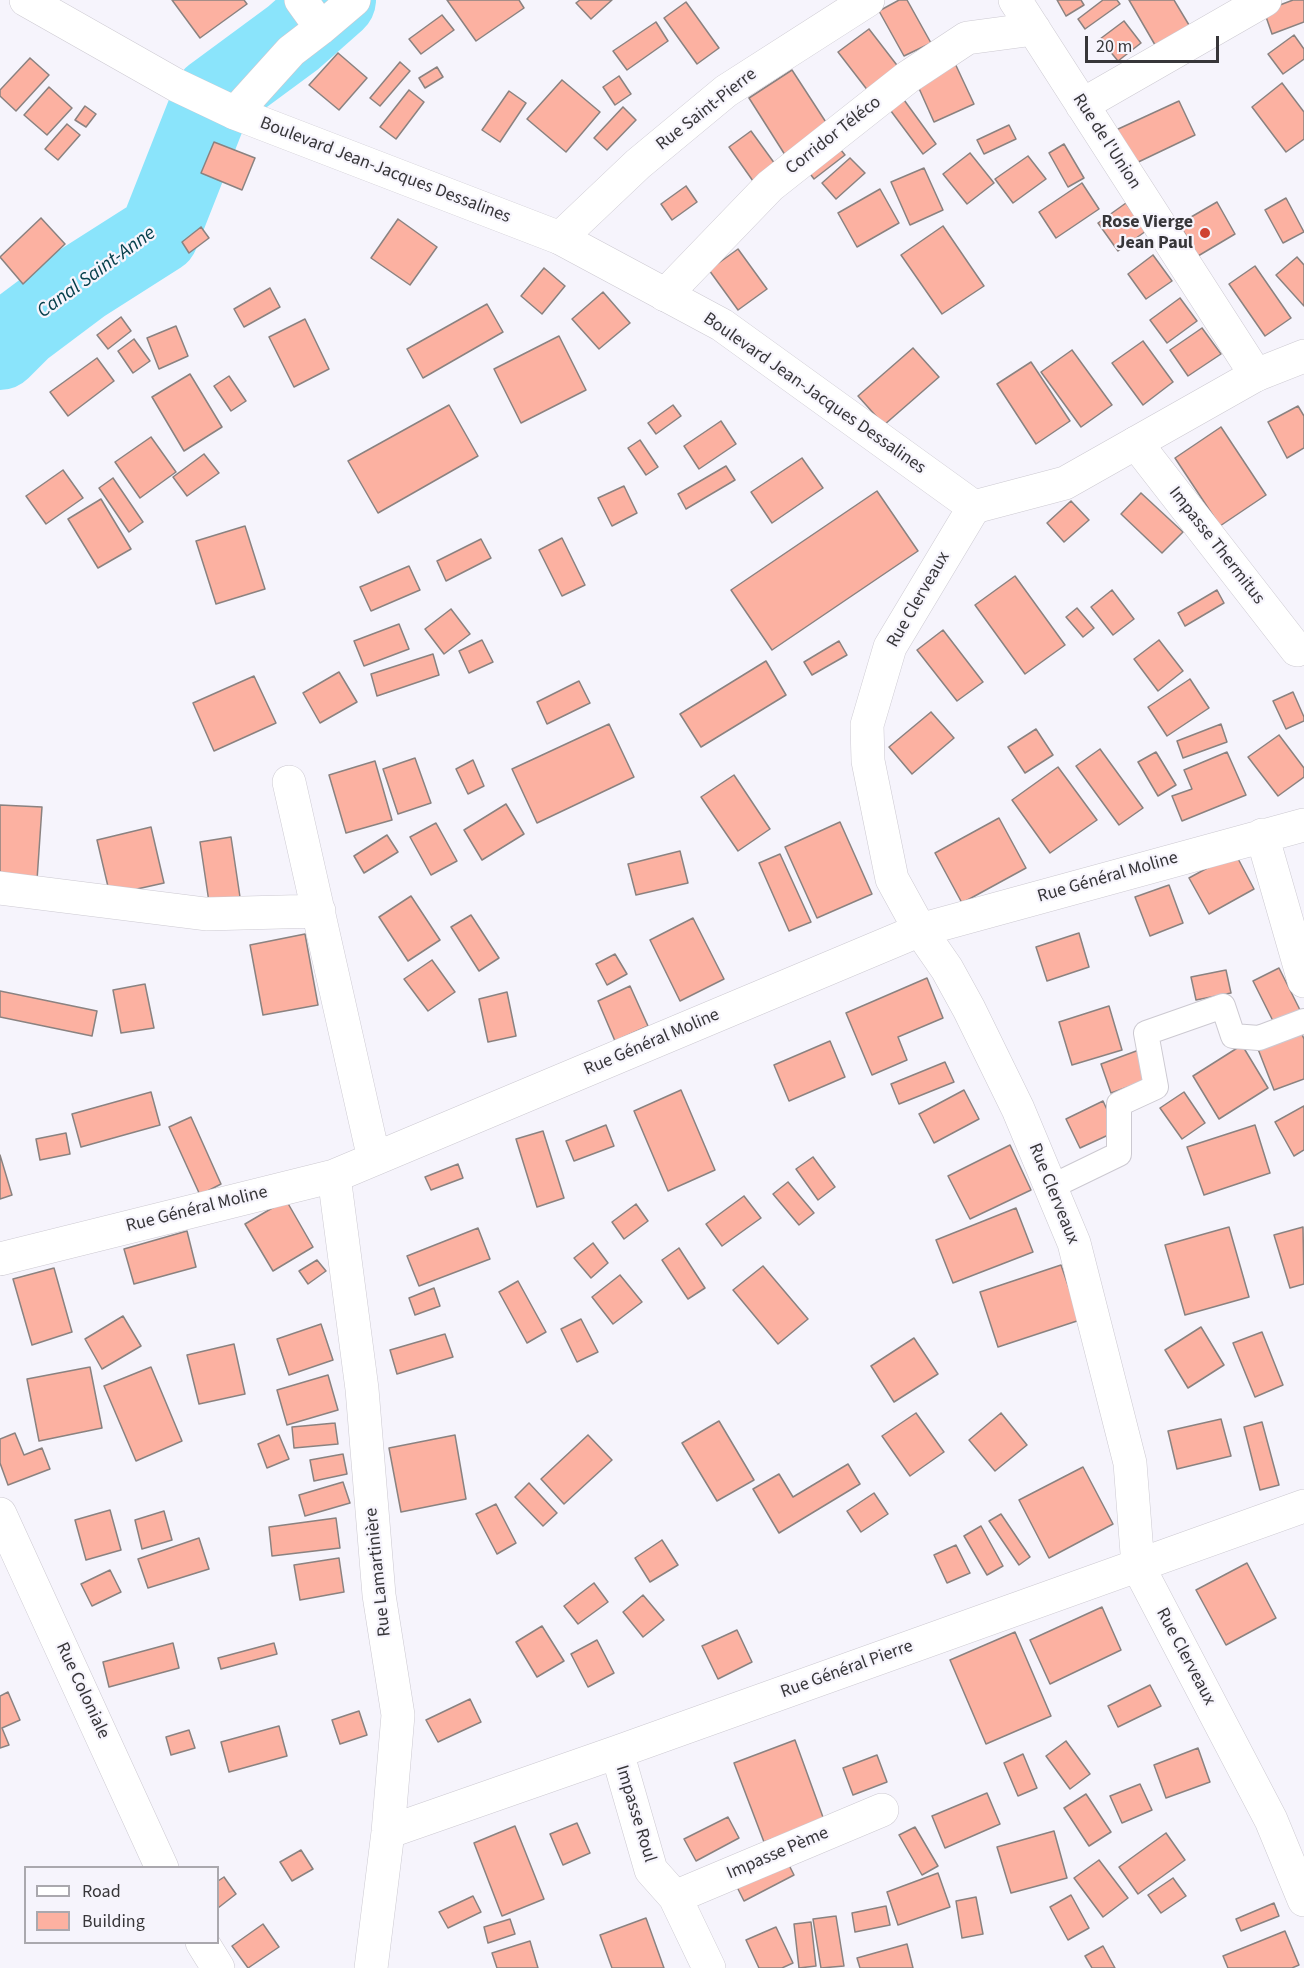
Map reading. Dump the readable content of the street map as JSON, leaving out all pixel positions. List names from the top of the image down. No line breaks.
{"streets":{"street":["Rue Saint-Pierre","Corridor Téléco","Rue de l'Union","Boulevard Jean-Jacques Dessalines","Impasse Thermitus","Rue Clerveaux","Rue Général Moline","Rue Lamartinière","Rue Général Pierre","Rue Coloniale","Impasse Roul","Impasse Pème"]},"crossings":[["Rue Saint-Pierre","Boulevard Jean-Jacques Dessalines"],["Corridor Téléco","Rue de l'Union"],["Corridor Téléco","Boulevard Jean-Jacques Dessalines"],["Boulevard Jean-Jacques Dessalines","Rue Clerveaux"],["Rue Clerveaux","Rue Général Moline"],["Rue Clerveaux","Rue Général Pierre"],["Rue Général Moline","Rue Lamartinière"],["Rue Lamartinière","Rue Général Pierre"],["Rue Général Pierre","Impasse Roul"],["Impasse Roul","Impasse Pème"]],"water":["Canal Saint-Anne"],"places":["Rose Vierge Jean Paul"],"legend":["Road","Building"],"scale_bar":"20 m"}
